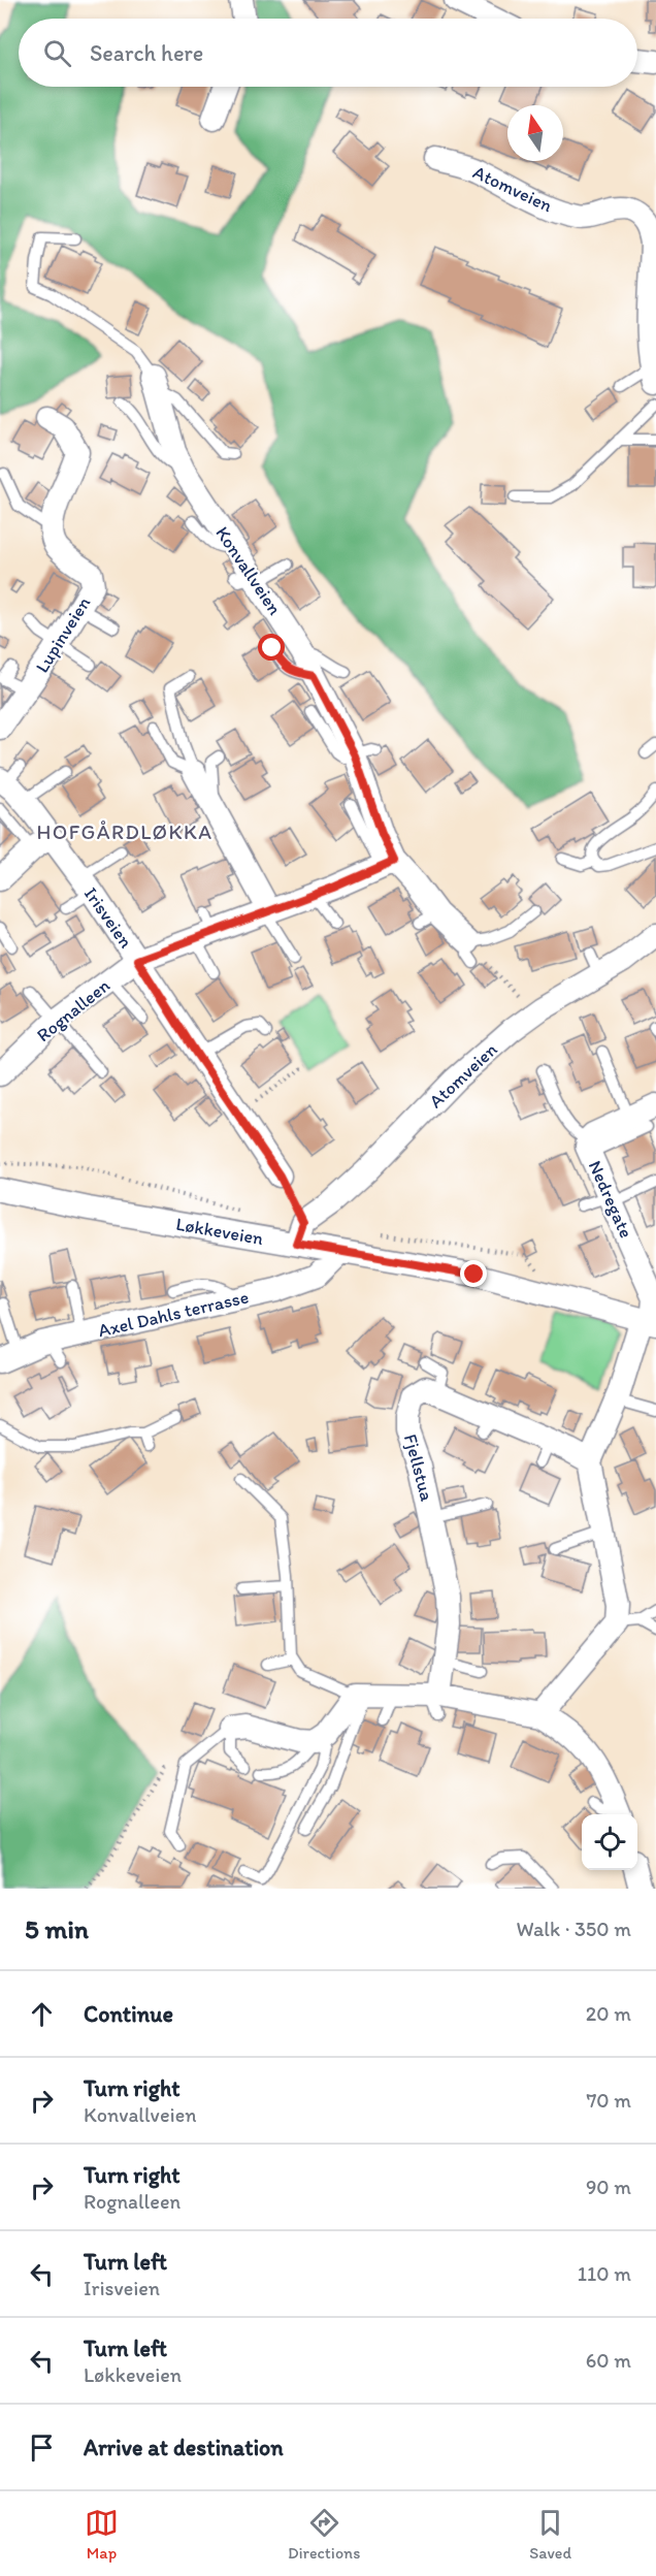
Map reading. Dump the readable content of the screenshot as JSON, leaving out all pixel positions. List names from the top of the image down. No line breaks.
{"streets":{"street":["Atomveien","Konvallveien","Lupinveien","Irisveien","Rognalleen","Nedregate","Løkkeveien","Axel Dahls terrasse","Fjellstua"]},"crossings":[["Atomveien","Løkkeveien"],["Konvallveien","Rognalleen"],["Irisveien","Rognalleen"],["Nedregate","Løkkeveien"],["Løkkeveien","Axel Dahls terrasse"]],"districts":["HOFGÅRDLØKKA"],"north":"top","page":{"search":"Search here","heading":["5 min","Walk · 350 m"],"list":[["Continue","20 m"],["Turn right","Konvallveien","70 m"],["Turn right","Rognalleen","90 m"],["Turn left","Irisveien","110 m"],["Turn left","Løkkeveien","60 m"],"Arrive at destination"],"nav":["Map","Directions","Saved"]}}
